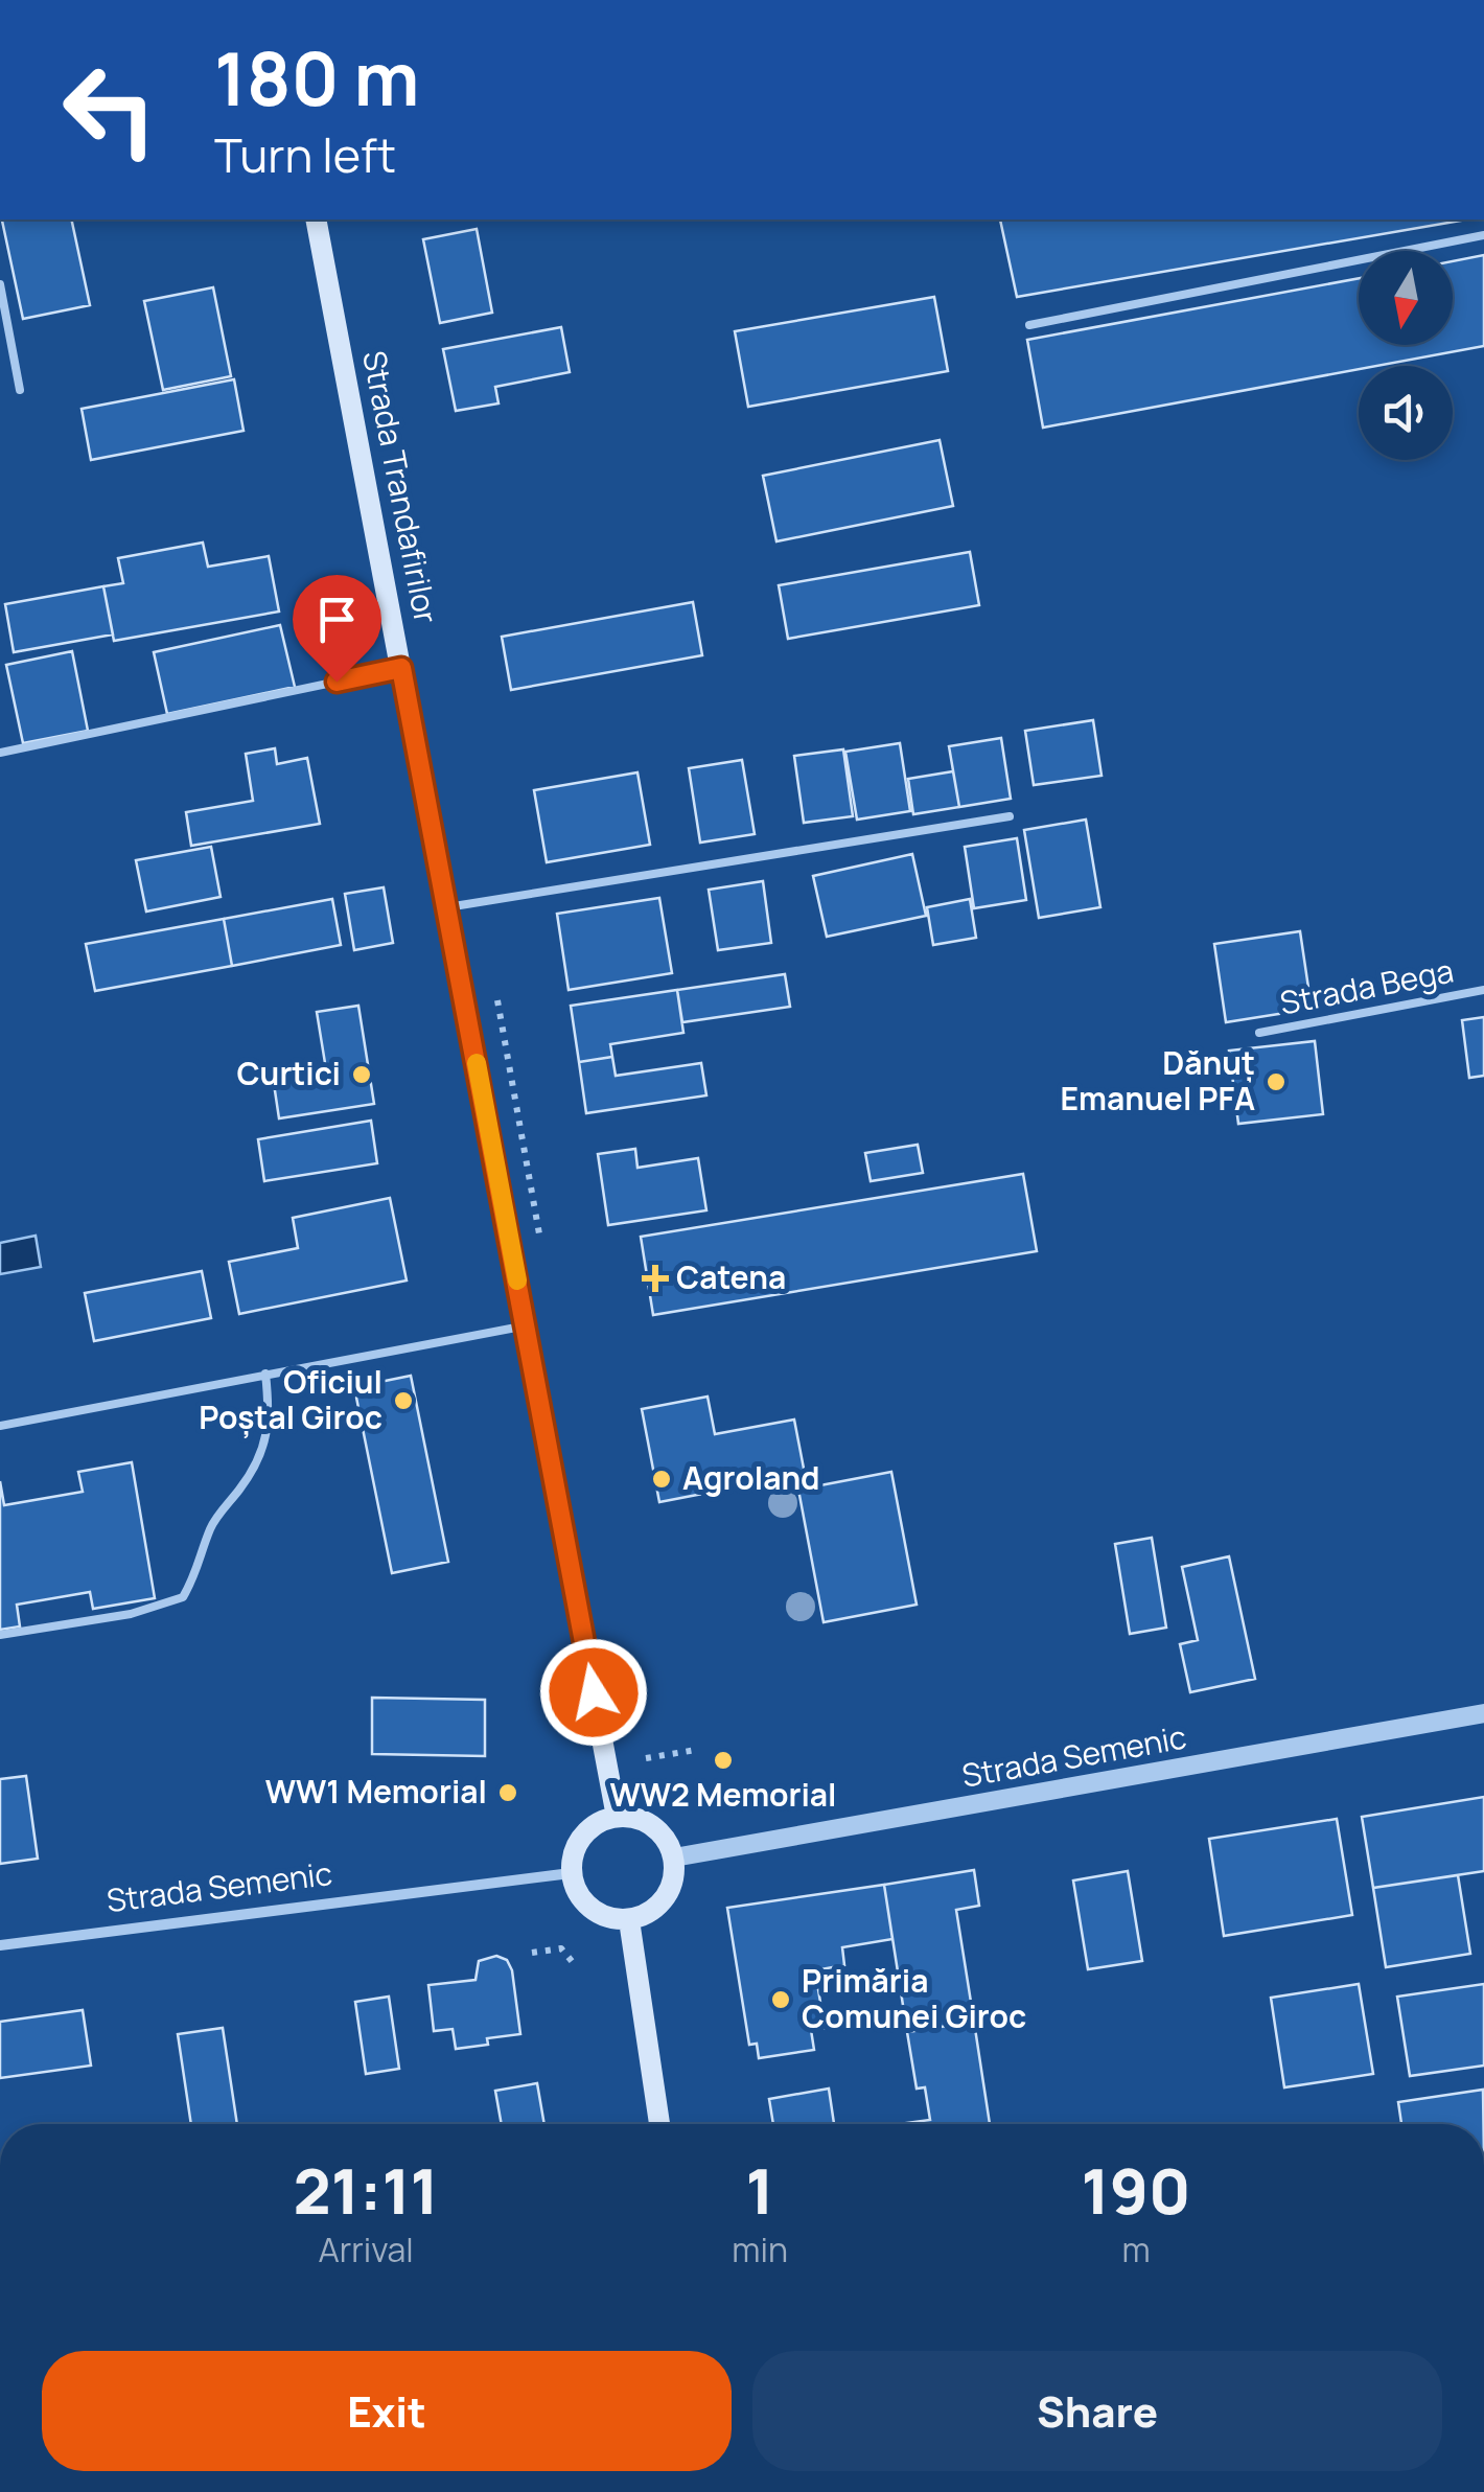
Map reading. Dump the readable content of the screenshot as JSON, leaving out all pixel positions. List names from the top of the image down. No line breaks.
{"streets":{"main road":["Strada Trandafirilor"],"street":["Strada Semenic"],"lane":["Strada Bega"]},"crossings":[["Strada Trandafirilor","Strada Semenic"]],"places":{"other":["Curtici","Dănuț Emanuel PFA","Oficiul Poștal Giroc","Agroland","WW2 Memorial","WW1 Memorial","Primăria Comunei Giroc"],"health":["Catena"]},"north":"bottom","page":{"turn":["180 m","Turn left"],"eta":["21:11","Arrival","1","min","190","m"],"buttons":["Exit","Share"]}}
